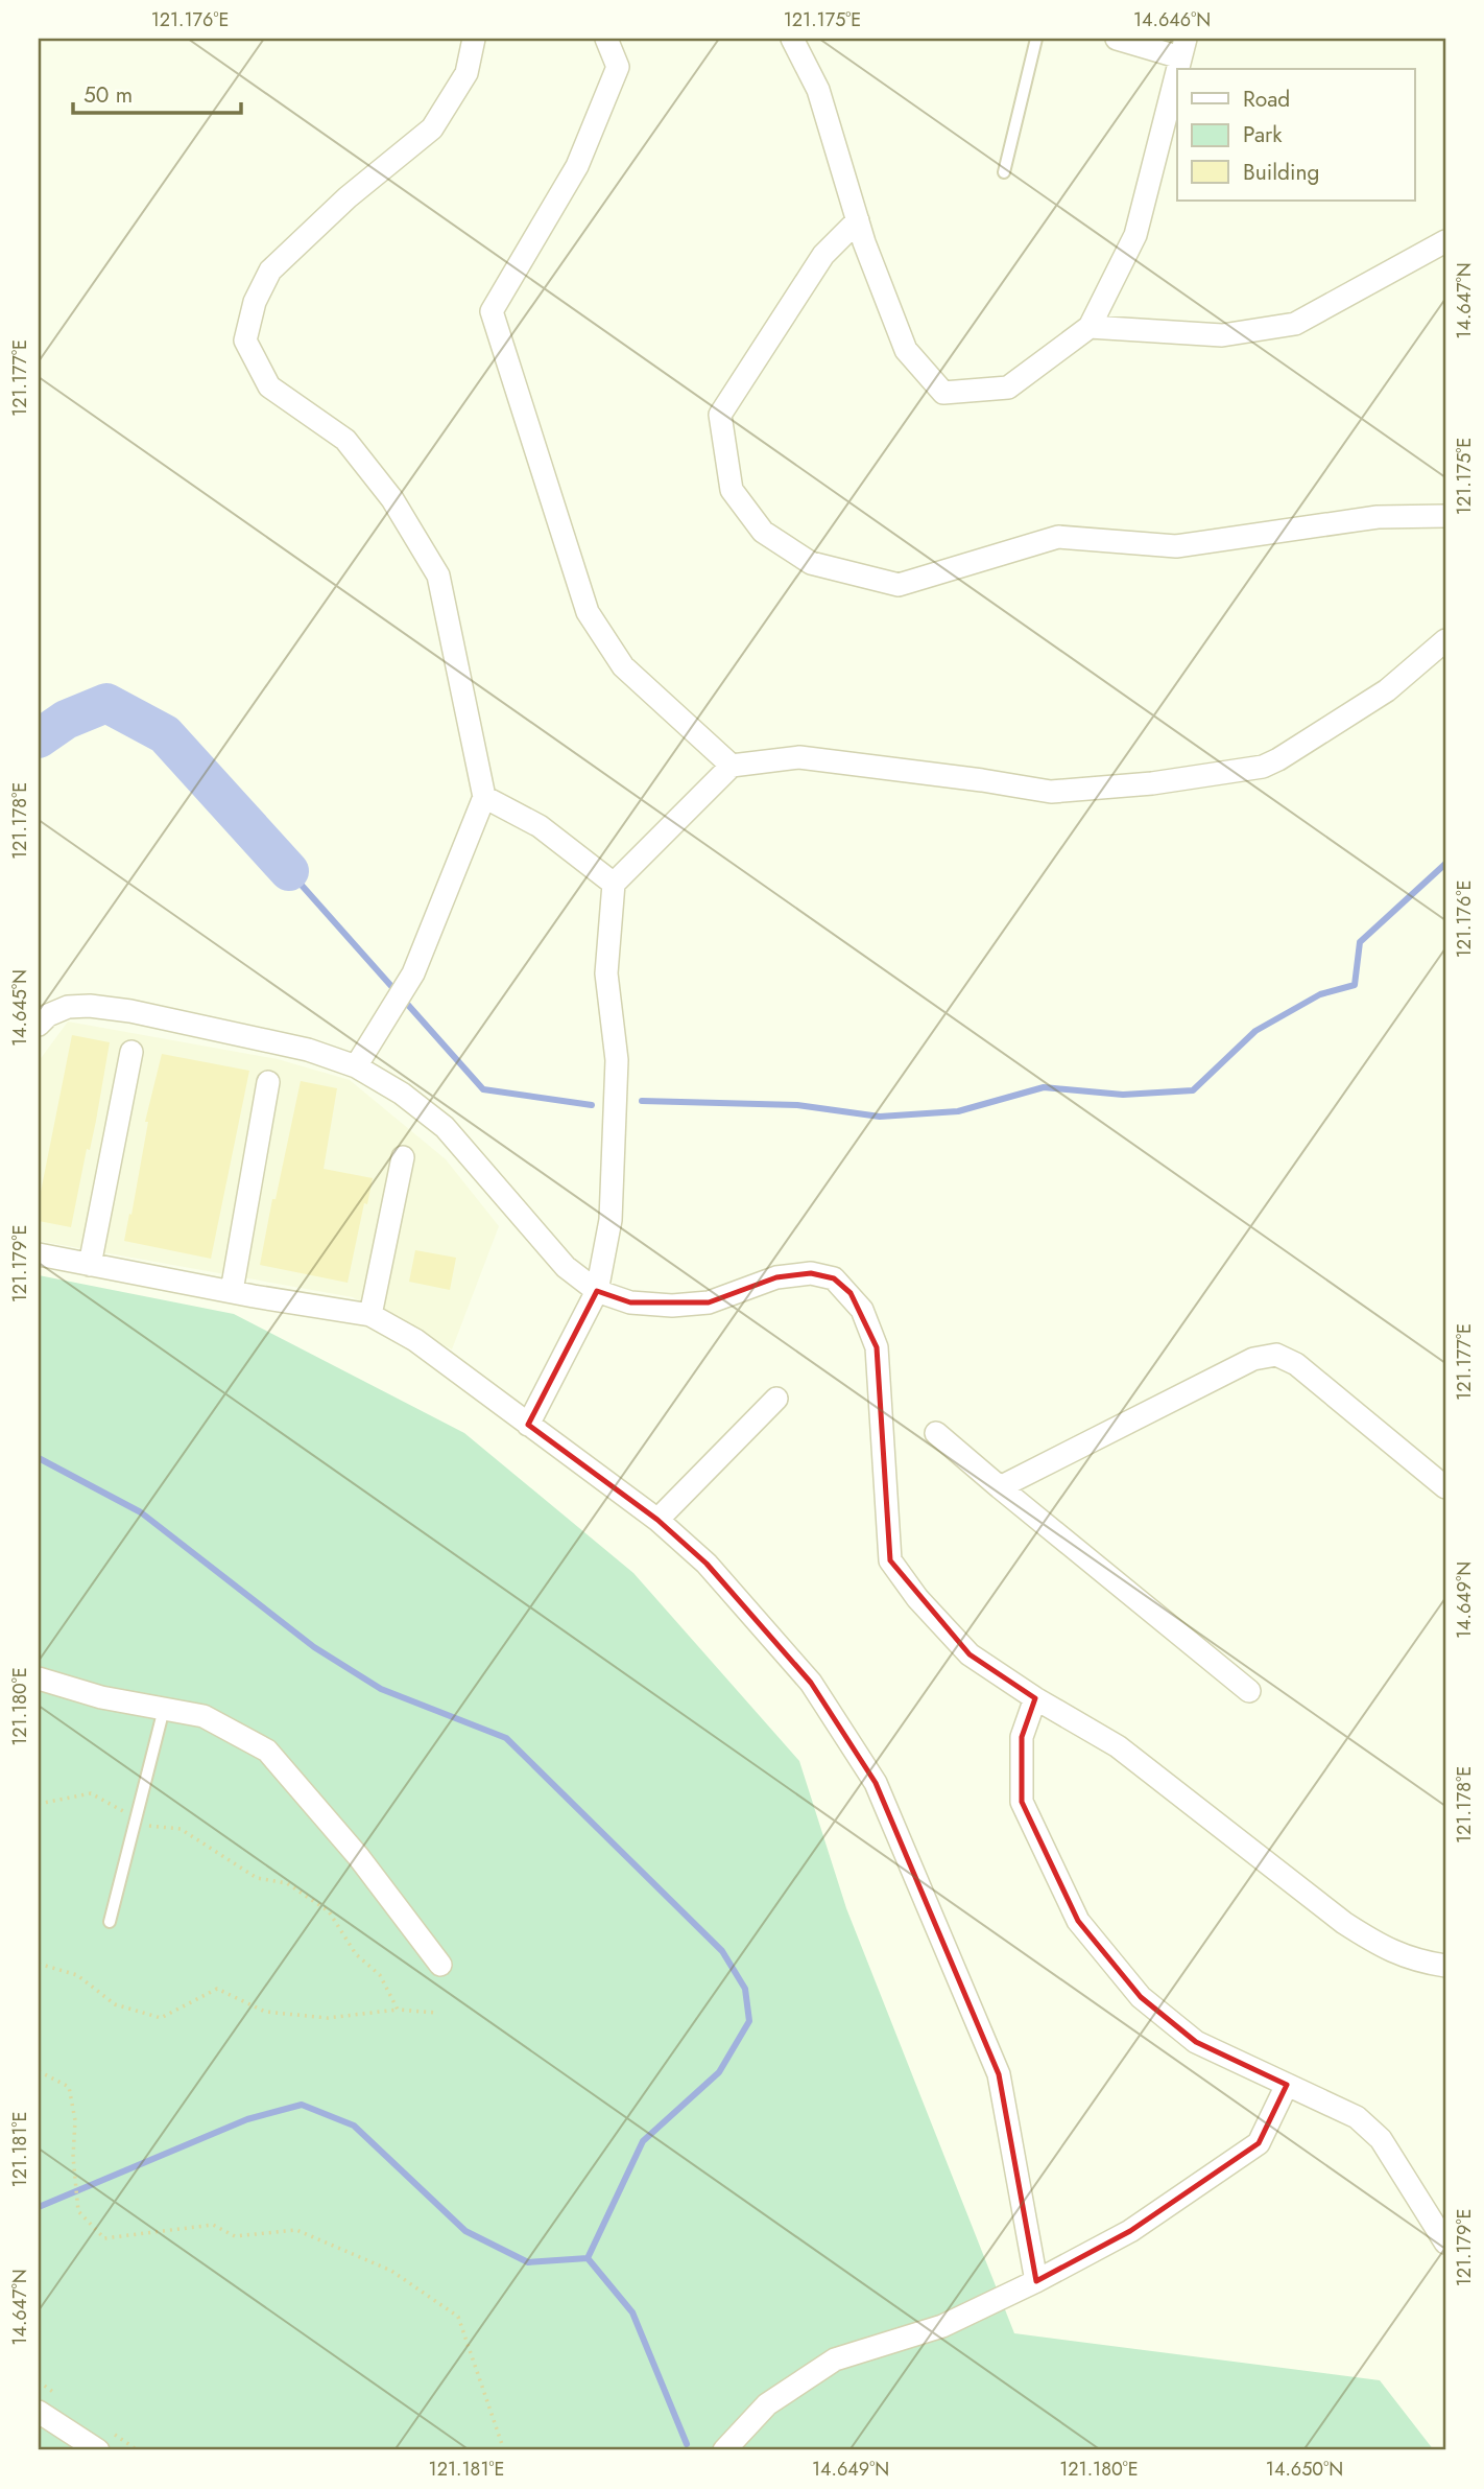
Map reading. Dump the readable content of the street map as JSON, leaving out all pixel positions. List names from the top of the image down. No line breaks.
{"legend":["Road","Park","Building"],"scale_bar":"50 m","coordinates":["121.176°E","121.175°E","14.646°N","14.647°N","121.177°E","121.178°E","14.645°N","121.179°E","14.649°N","121.180°E","121.181°E","14.650°N"]}
